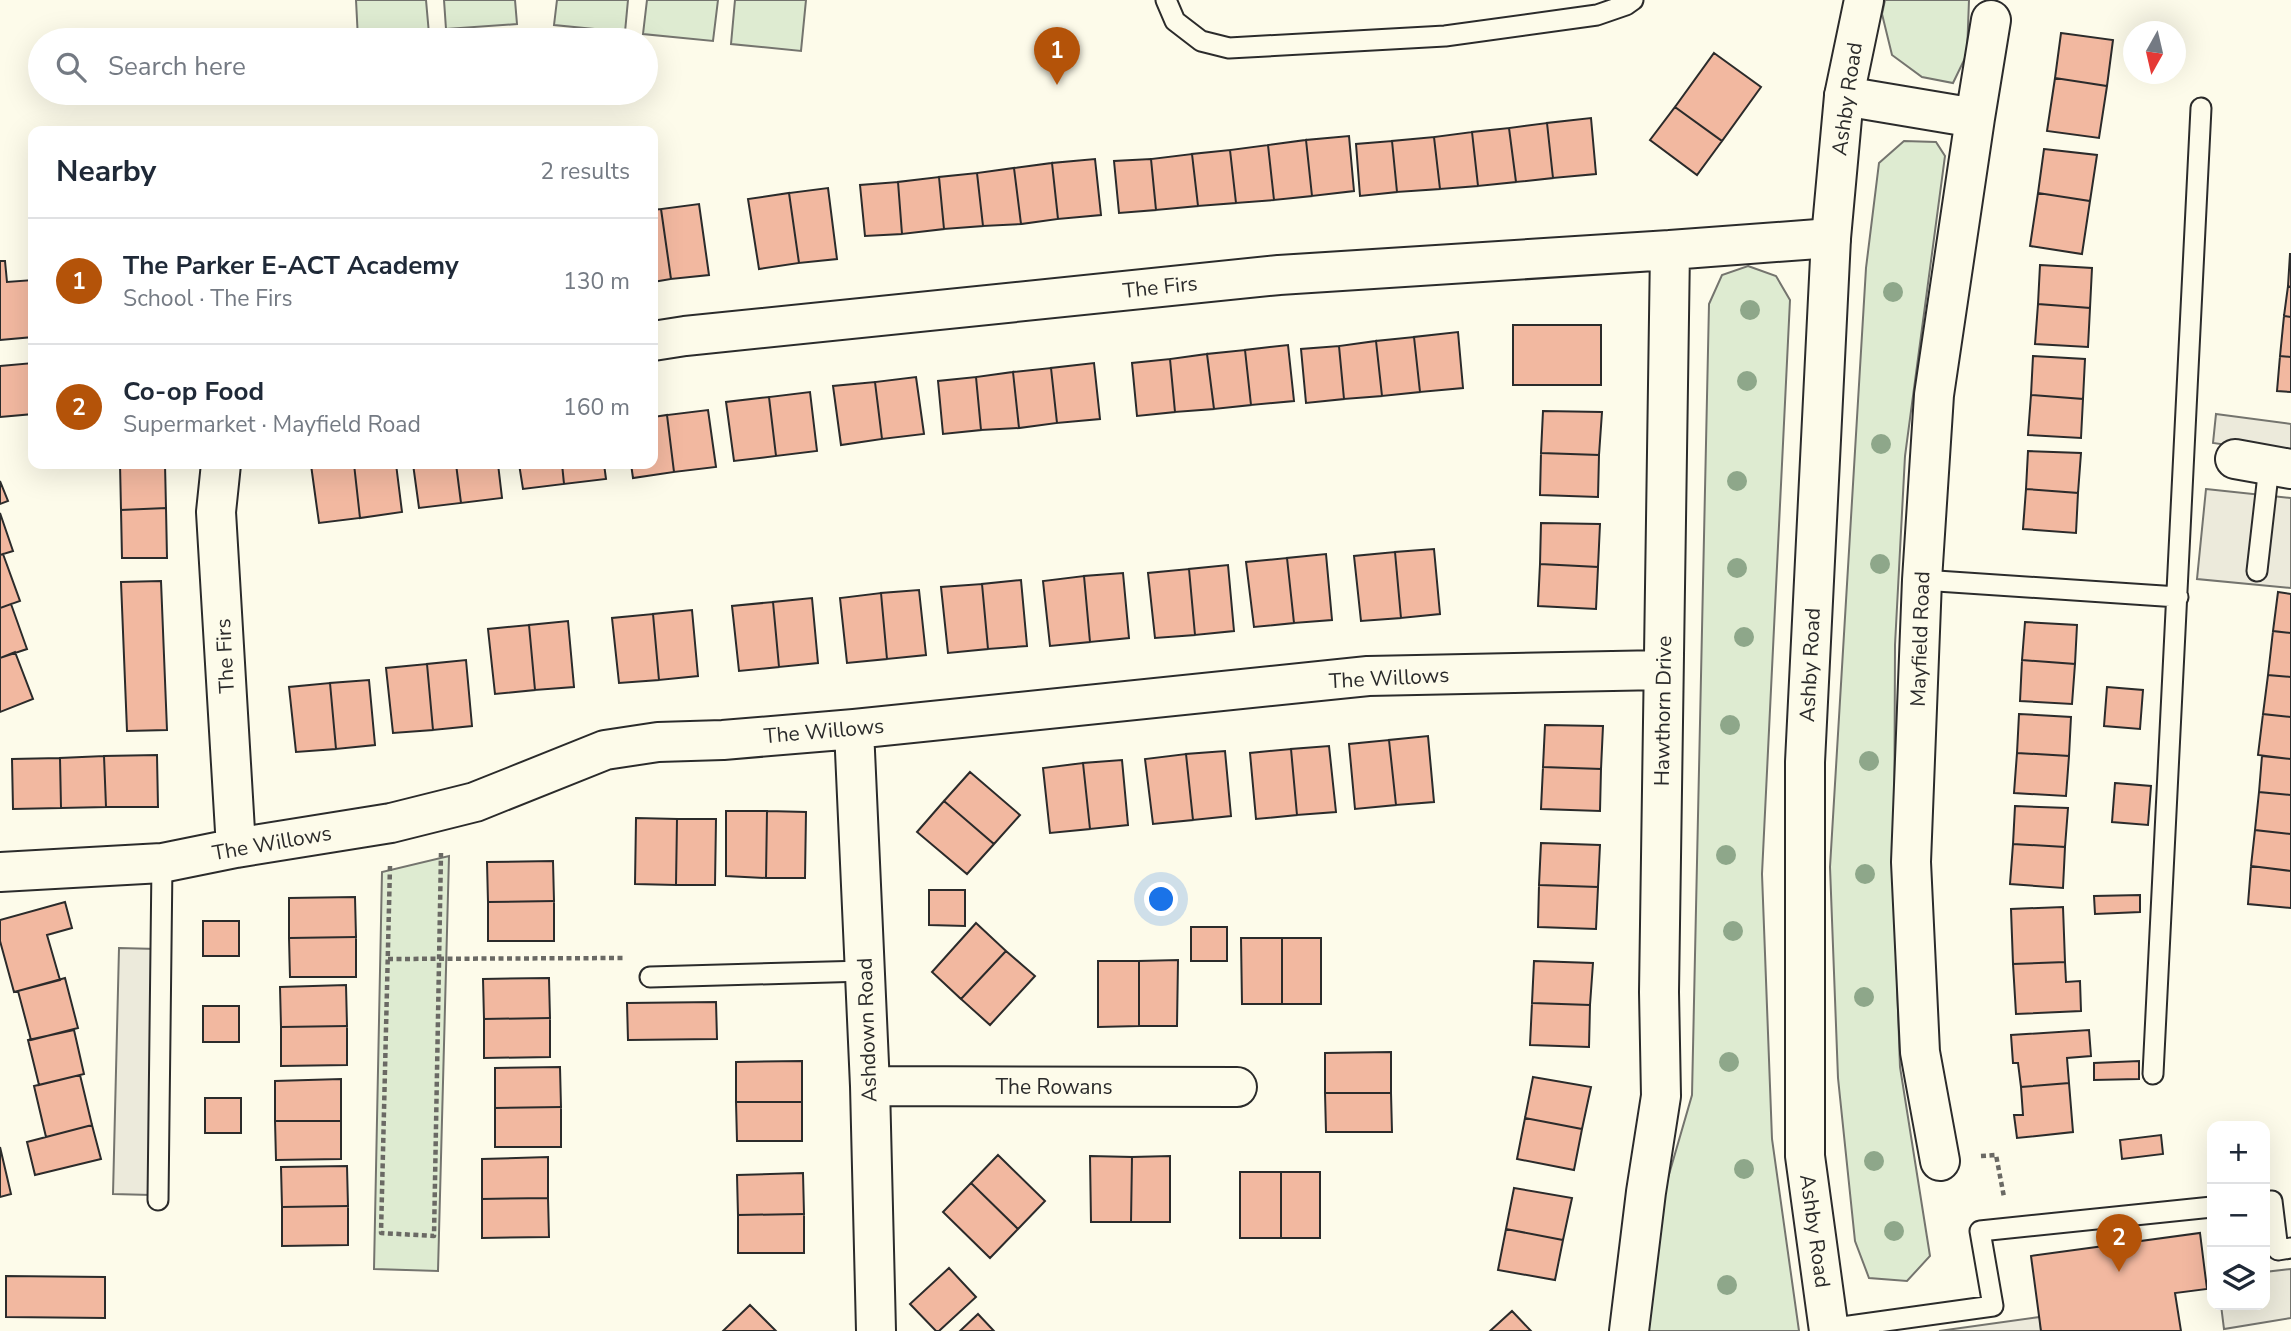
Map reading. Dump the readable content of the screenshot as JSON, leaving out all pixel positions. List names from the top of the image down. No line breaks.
{"streets":{"street":["Ashby Road","The Firs","Mayfield Road","The Willows","Hawthorn Drive","Ashdown Road","The Rowans"]},"crossings":[["The Firs","The Willows"],["The Firs","Hawthorn Drive"],["The Willows","Hawthorn Drive"],["The Willows","Ashdown Road"],["Ashdown Road","The Rowans"]],"north":"bottom","page":{"pins":["1","2"],"search":"Search here","heading":["Nearby","2 results"],"list":[{"mark":"1","name":"The Parker E-ACT Academy","note":"School · The Firs","value":"130 m"},{"mark":"2","name":"Co-op Food","note":"Supermarket · Mayfield Road","value":"160 m"}],"map_buttons":["+","−"]}}
